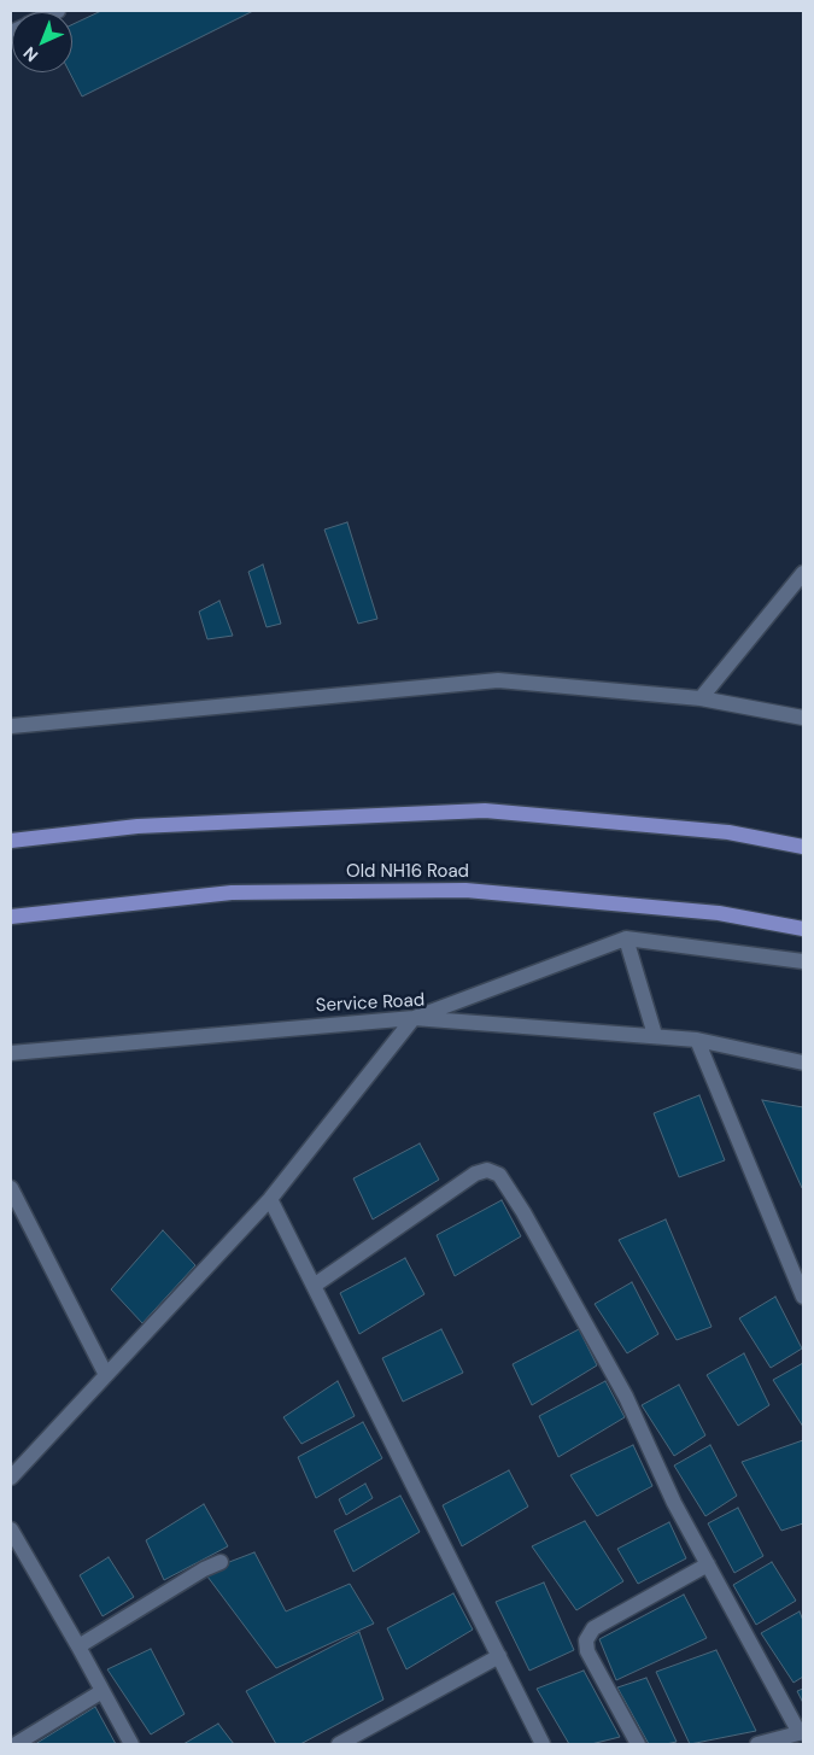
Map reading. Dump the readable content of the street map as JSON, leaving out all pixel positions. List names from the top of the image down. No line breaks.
{"streets":{"main road":["Old NH16 Road"],"street":["Service Road"]},"north":"bottom left"}
